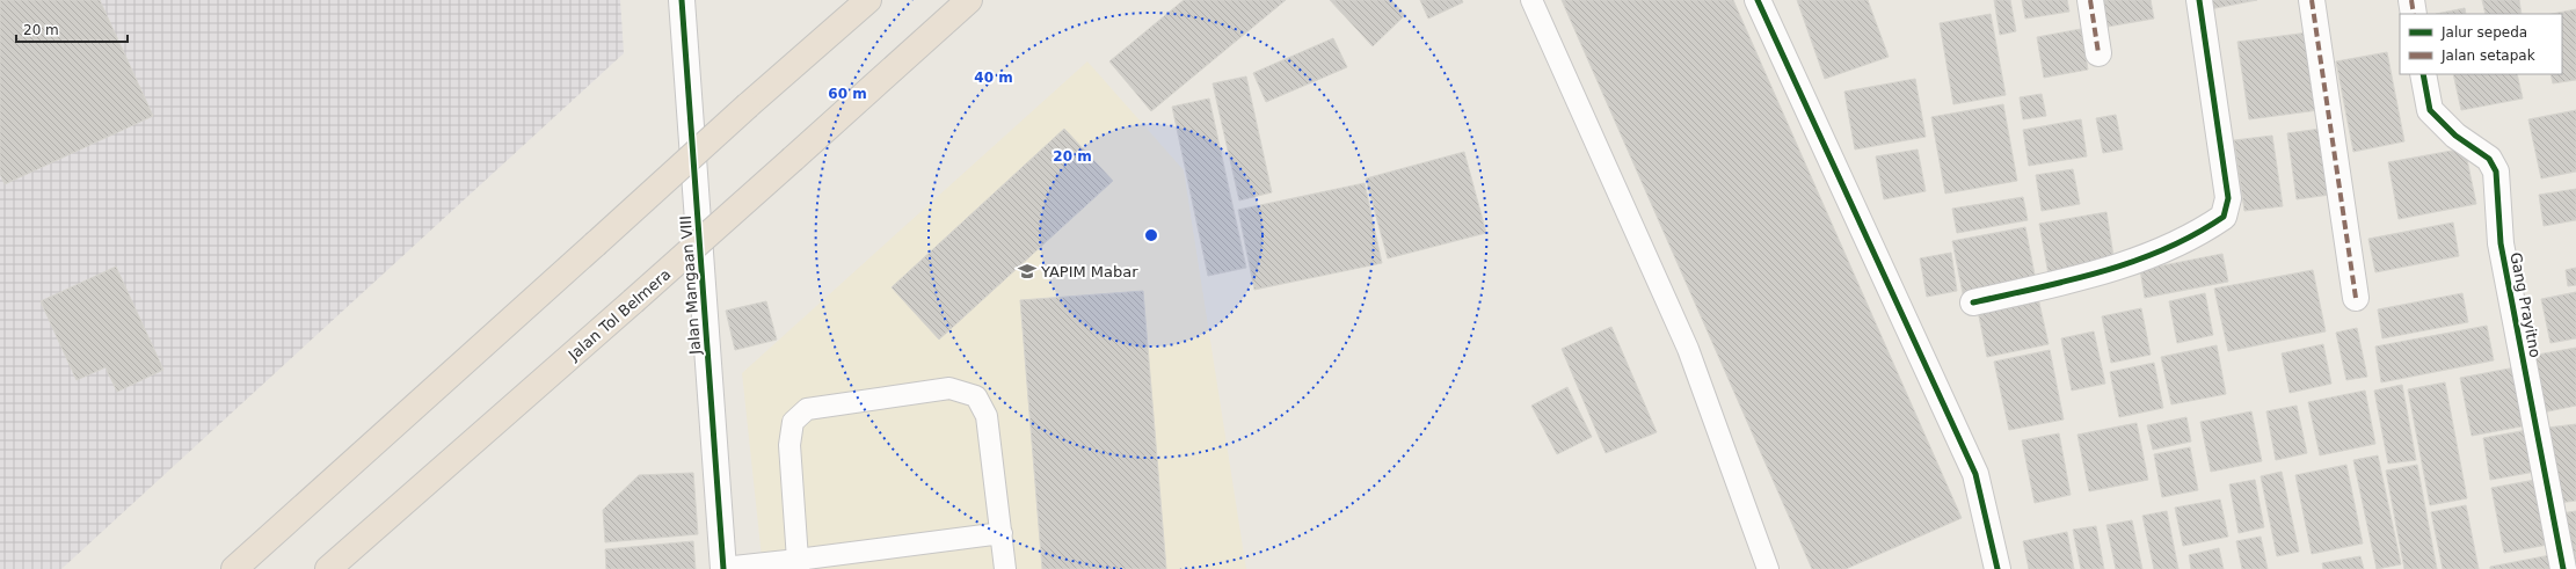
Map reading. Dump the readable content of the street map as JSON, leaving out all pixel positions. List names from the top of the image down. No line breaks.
{"streets":{"highway":["Jalan Tol Belmera"],"street":["Jalan Mangaan VIII","Gang Prayitno"]},"places":{"school or university":["YAPIM Mabar"]},"legend":["Jalur sepeda","Jalan setapak"],"scale_bar":"20 m","rings":["40 m","60 m","20 m"]}
